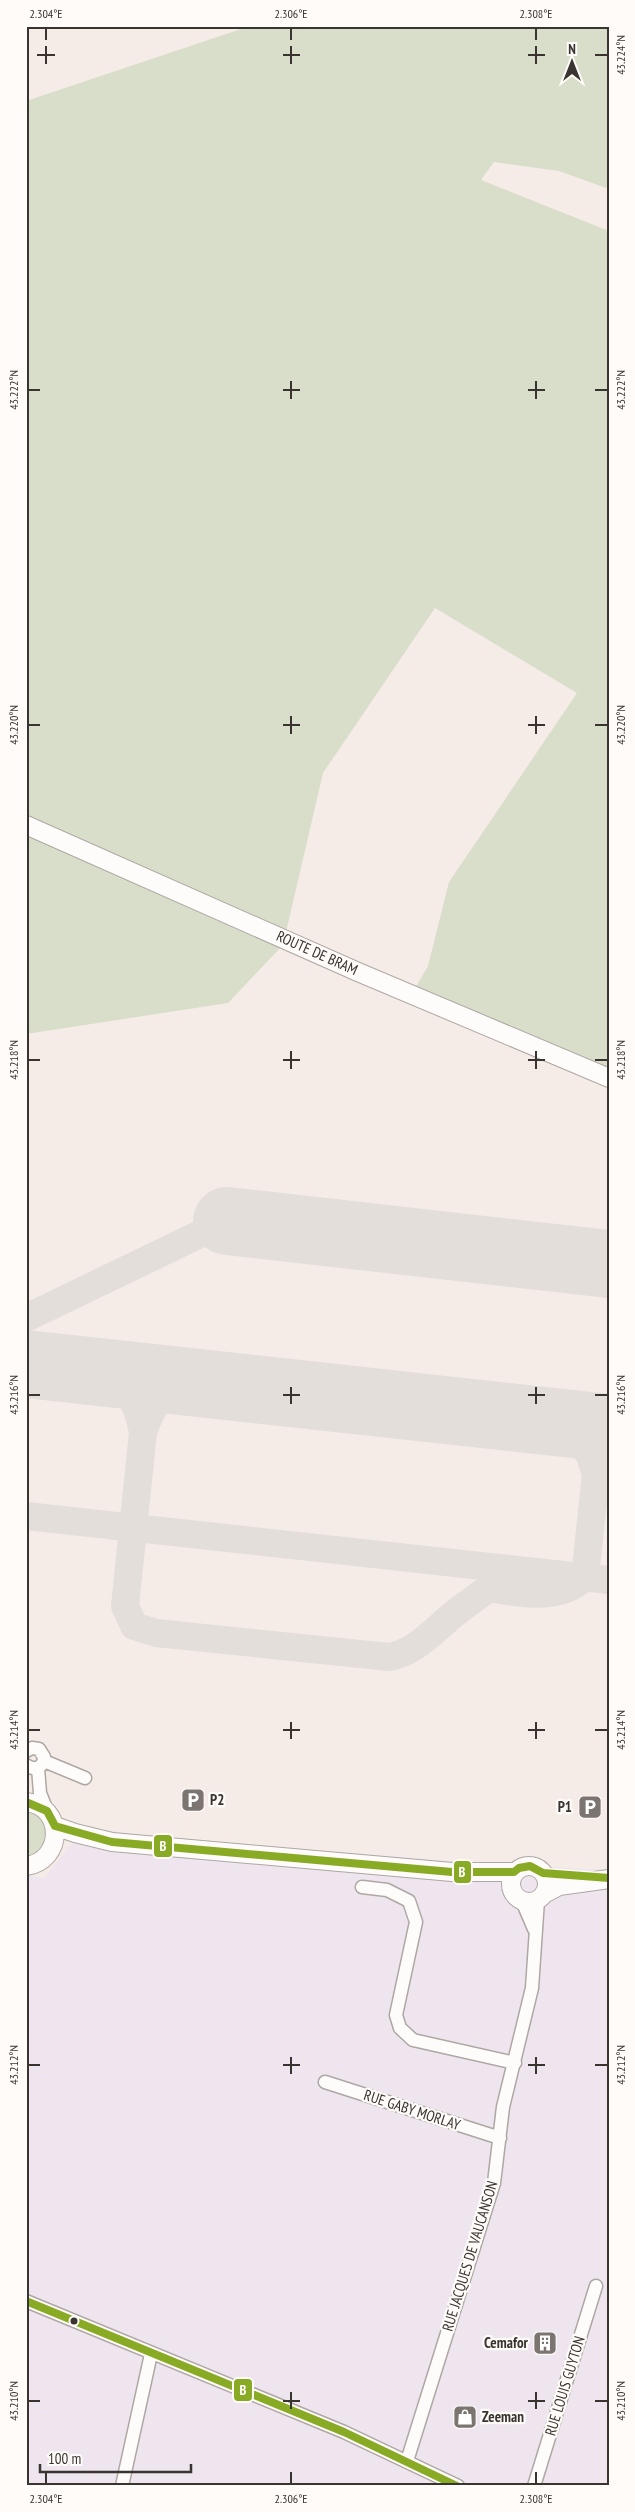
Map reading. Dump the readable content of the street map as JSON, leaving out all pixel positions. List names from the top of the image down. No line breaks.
{"streets":{"main road":["ROUTE DE BRAM"],"street":["RUE GABY MORLAY","RUE JACQUES DE VAUCANSON","RUE LOUIS GUYTON"]},"crossings":[["RUE GABY MORLAY","RUE JACQUES DE VAUCANSON"]],"places":{"parking":["P2","P1"],"building":["Cemafor"],"shop":["Zeeman"]},"lines":["transit line B"],"scale_bar":"100 m","north":"top","coordinates":["2.304°E","2.306°E","2.308°E","43.224°N","43.222°N","43.220°N","43.218°N","43.216°N","43.214°N","43.212°N","43.210°N"]}
